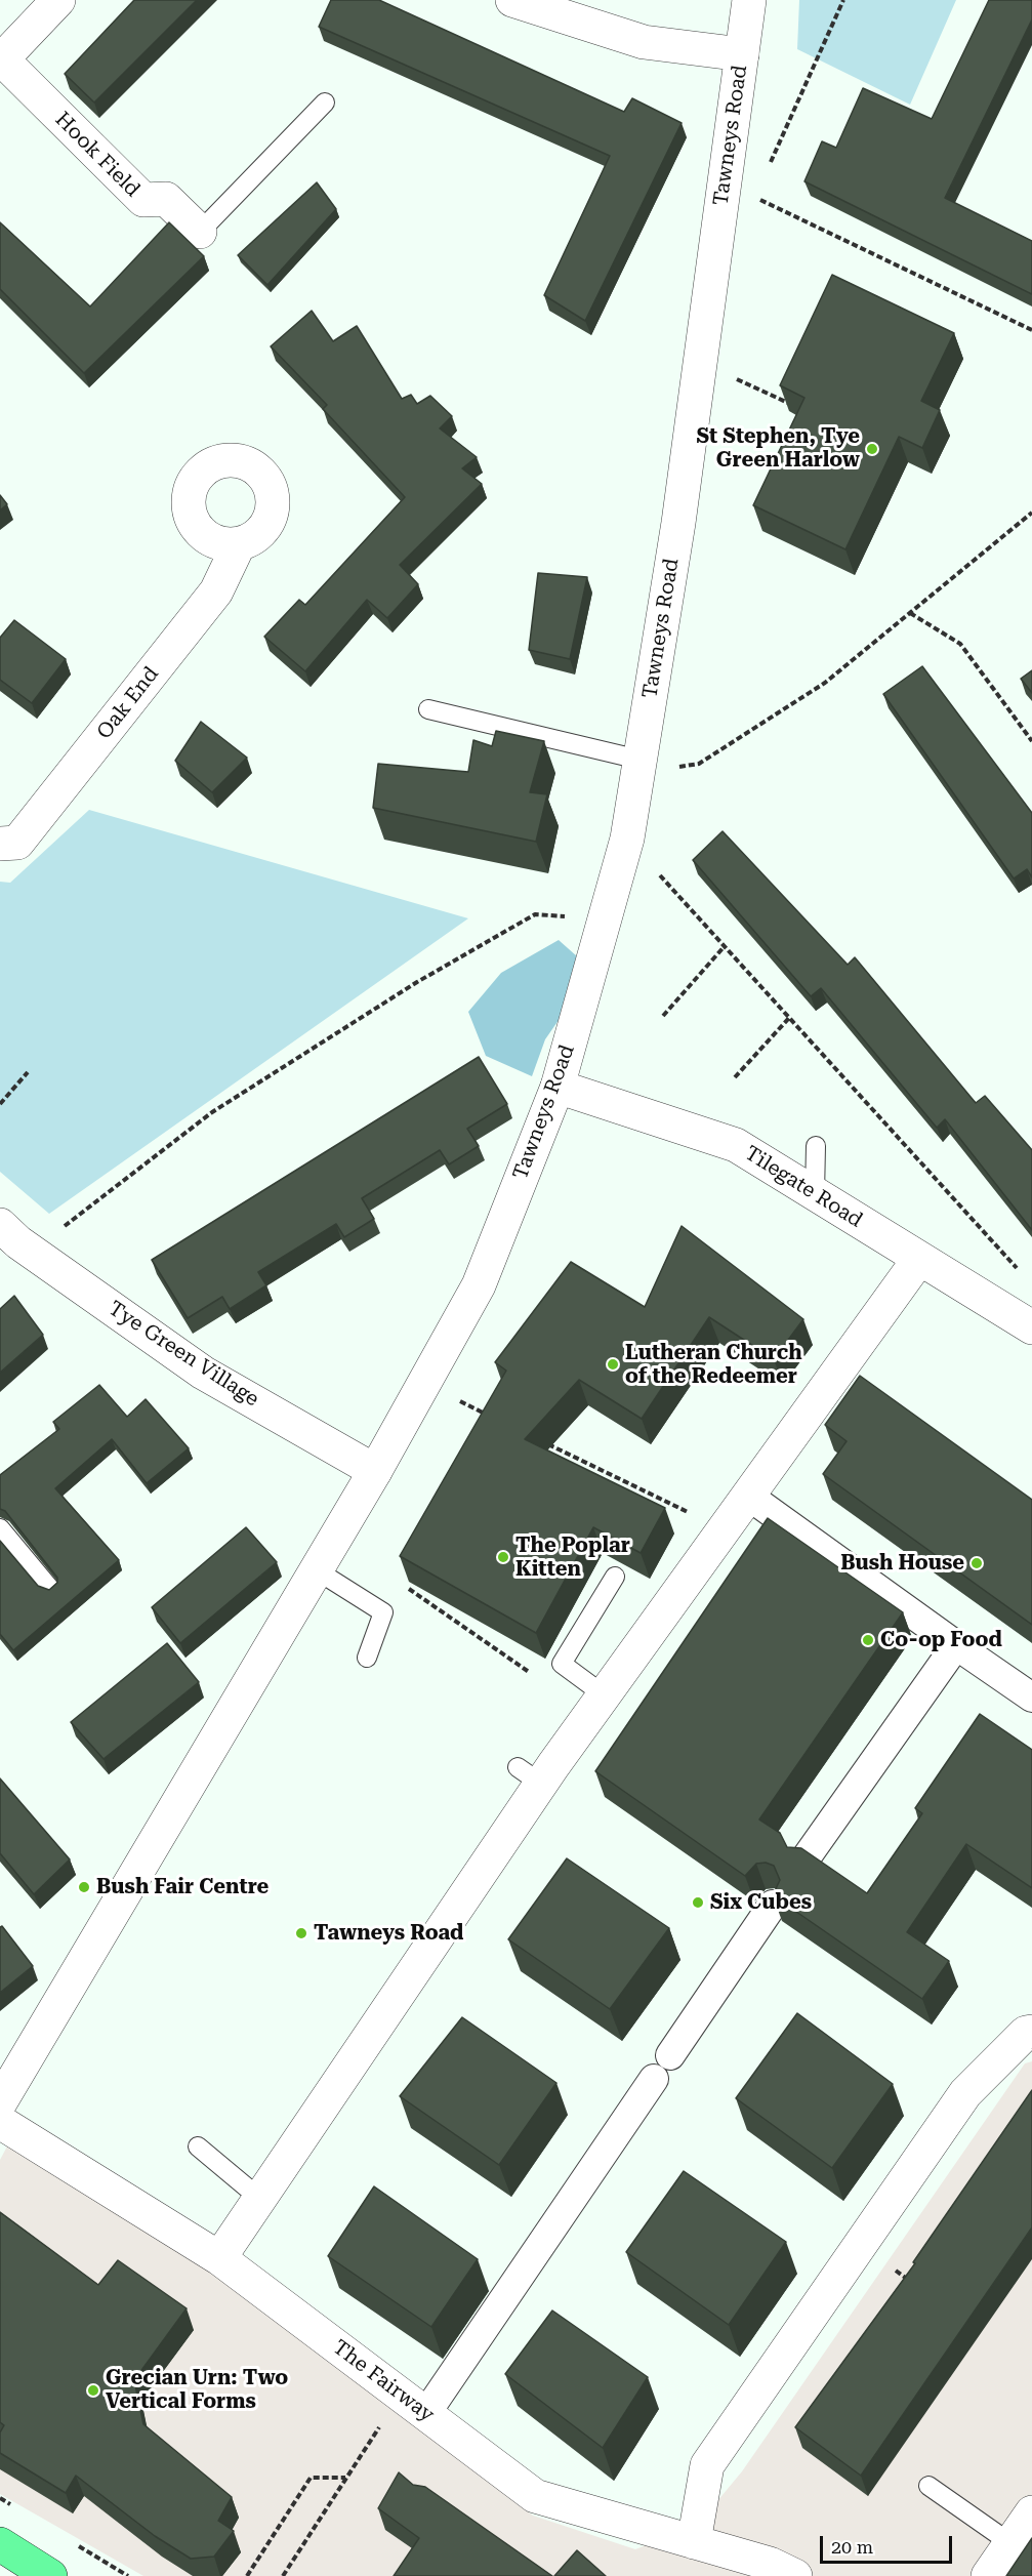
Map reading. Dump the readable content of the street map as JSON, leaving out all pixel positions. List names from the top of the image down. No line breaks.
{"streets":{"street":["Tawneys Road","Hook Field","Oak End","Tilegate Road","Tye Green Village","The Fairway"]},"crossings":[["Tawneys Road","Tilegate Road"],["Tawneys Road","Tye Green Village"]],"places":["St Stephen, Tye Green Harlow","Lutheran Church of the Redeemer","The Poplar Kitten","Bush House","Co-op Food","Bush Fair Centre","Six Cubes","Tawneys Road","Grecian Urn: Two Vertical Forms"],"scale_bar":"20 m"}
